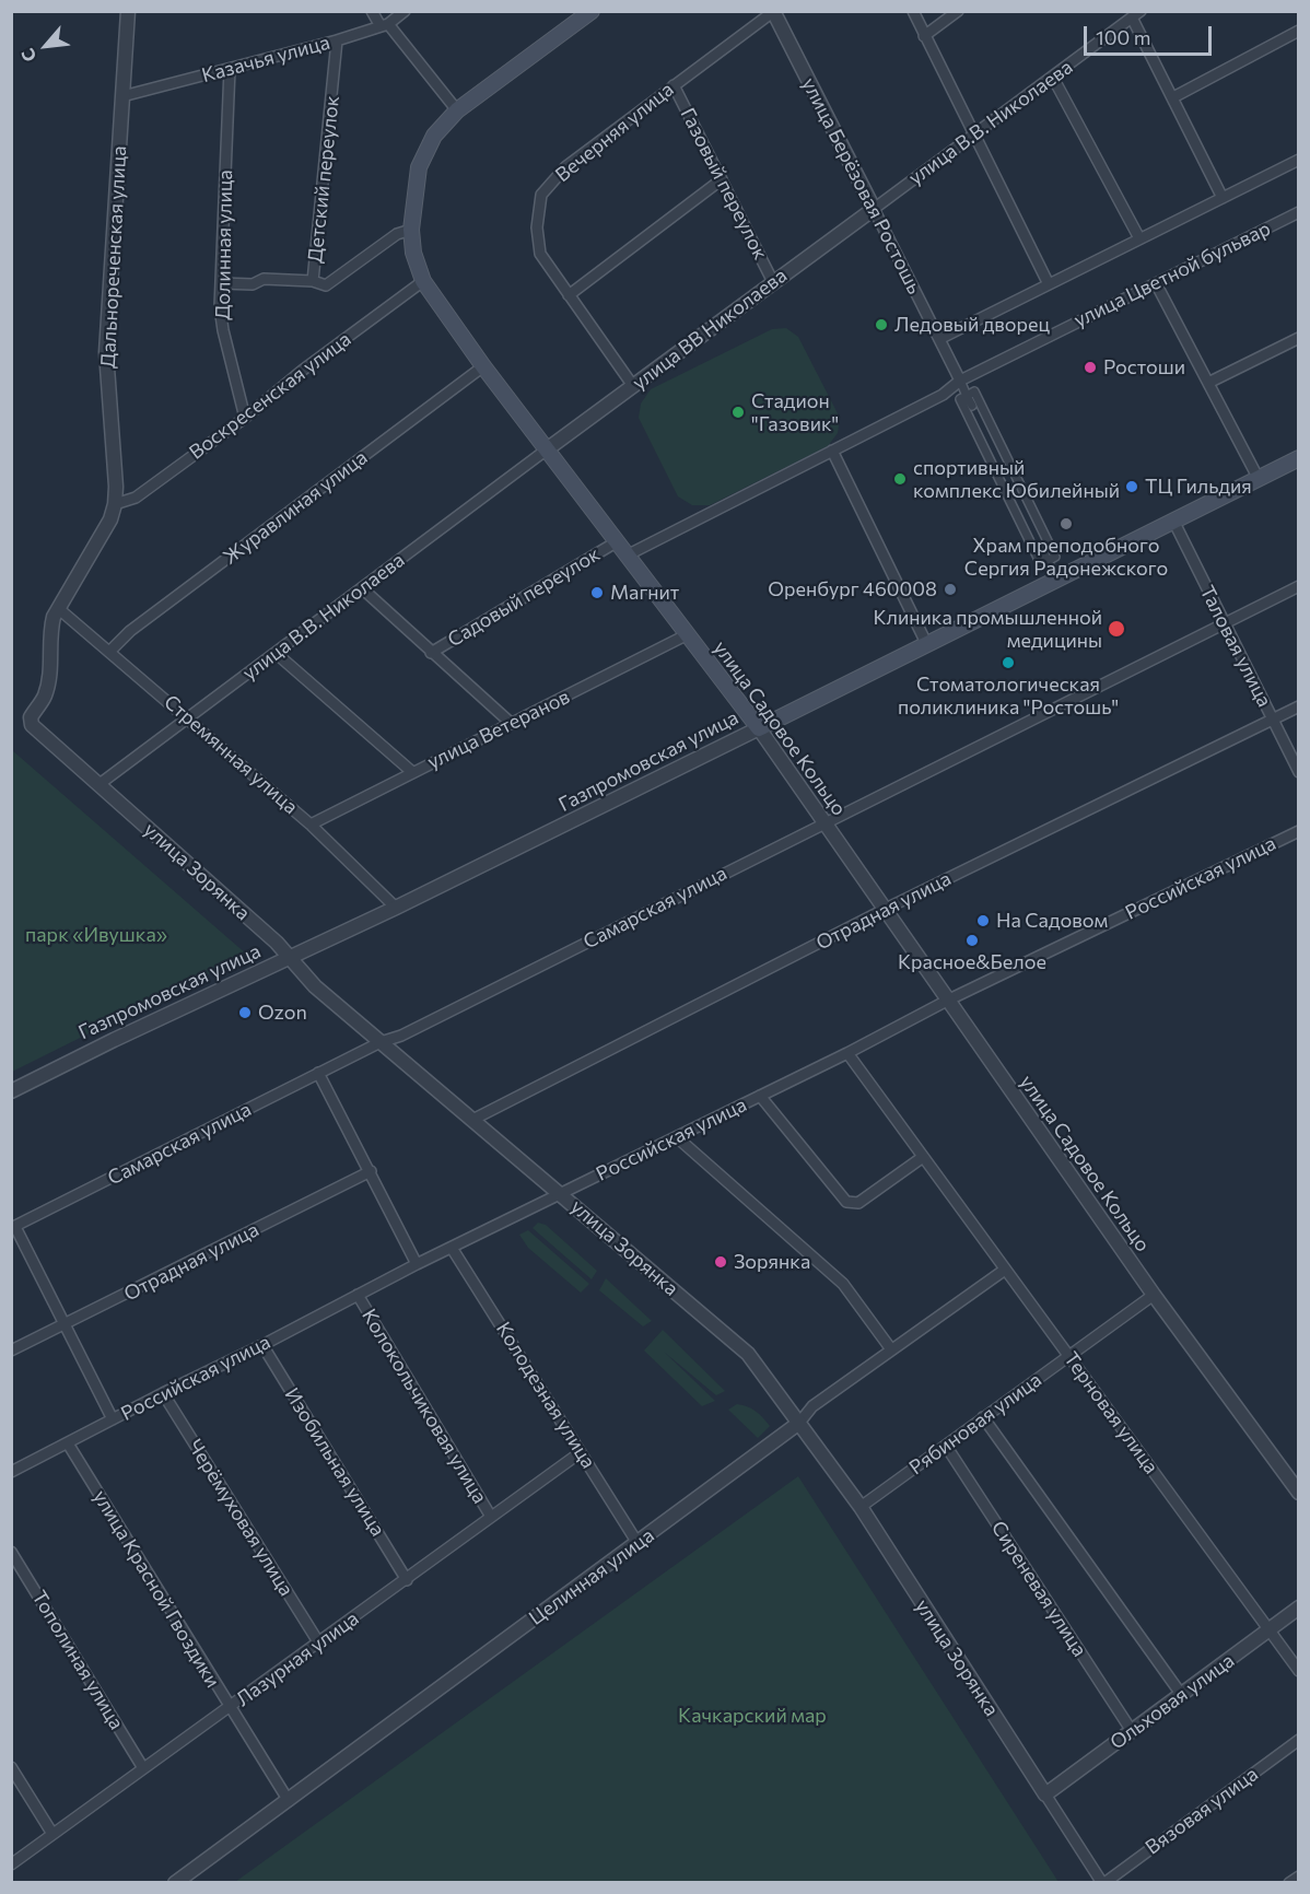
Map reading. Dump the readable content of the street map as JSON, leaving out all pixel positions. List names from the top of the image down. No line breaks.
{"streets":{"main road":["улица Садовое Кольцо","Газпромовская улица"],"street":["Казачья улица","улица В.В. Николаева","Вечерняя улица","Детский переулок","Газовый переулок","улица Берёзовая Ростошь","Долинная улица","Дальнореченская улица","улица Цветной бульвар","улица ВВ Николаева","Воскресенская улица","Журавлиная улица","Садовый переулок","Таловая улица","улица Ветеранов","Стремянная улица","улица Зорянка","Российская улица","Самарская улица","Отрадная улица","Колодезная улица","Колокольчиковая улица","Терновая улица","Рябиновая улица","Изобильная улица","Черёмуховая улица","Целинная улица","улица Красной Гвоздики","Сиреневая улица","Лазурная улица","Тополиная улица","Ольховая улица","Вязовая улица"]},"crossings":[["Казачья улица","Детский переулок"],["Казачья улица","Долинная улица"],["Казачья улица","Дальнореченская улица"],["улица В.В. Николаева","улица Берёзовая Ростошь"],["улица В.В. Николаева","улица ВВ Николаева"],["улица В.В. Николаева","улица Садовое Кольцо"],["улица В.В. Николаева","Стремянная улица"],["улица В.В. Николаева","улица Зорянка"],["Вечерняя улица","Газовый переулок"],["Вечерняя улица","улица Берёзовая Ростошь"],["Вечерняя улица","улица ВВ Николаева"],["Детский переулок","улица Садовое Кольцо"],["Газовый переулок","улица ВВ Николаева"],["улица Берёзовая Ростошь","улица Цветной бульвар"],["улица Берёзовая Ростошь","улица ВВ Николаева"],["Долинная улица","Воскресенская улица"],["Дальнореченская улица","Воскресенская улица"],["Дальнореченская улица","Стремянная улица"],["Дальнореченская улица","улица Зорянка"],["улица Цветной бульвар","улица Садовое Кольцо"],["улица ВВ Николаева","улица Садовое Кольцо"],["Воскресенская улица","улица Садовое Кольцо"],["Журавлиная улица","улица Садовое Кольцо"],["Журавлиная улица","Стремянная улица"],["Садовый переулок","улица Садовое Кольцо"],["Таловая улица","Газпромовская улица"],["Таловая улица","Самарская улица"],["Таловая улица","Отрадная улица"],["улица Садовое Кольцо","улица Ветеранов"],["улица Садовое Кольцо","Газпромовская улица"],["улица Садовое Кольцо","Российская улица"],["улица Садовое Кольцо","Самарская улица"],["улица Садовое Кольцо","Отрадная улица"],["улица Садовое Кольцо","Рябиновая улица"],["улица Ветеранов","Стремянная улица"],["Стремянная улица","Газпромовская улица"],["Газпромовская улица","улица Зорянка"],["улица Зорянка","Российская улица"],["улица Зорянка","Самарская улица"],["улица Зорянка","Отрадная улица"],["улица Зорянка","Рябиновая улица"],["улица Зорянка","Целинная улица"],["улица Зорянка","Ольховая улица"],["улица Зорянка","Вязовая улица"],["Российская улица","Колодезная улица"],["Российская улица","Колокольчиковая улица"],["Российская улица","Терновая улица"],["Российская улица","Изобильная улица"],["Российская улица","Черёмуховая улица"],["Российская улица","улица Красной Гвоздики"],["Колодезная улица","Целинная улица"],["Колодезная улица","Лазурная улица"],["Колокольчиковая улица","Лазурная улица"],["Терновая улица","Рябиновая улица"],["Терновая улица","Целинная улица"],["Терновая улица","Ольховая улица"],["Рябиновая улица","Сиреневая улица"],["Изобильная улица","Лазурная улица"],["Черёмуховая улица","Лазурная улица"],["Целинная улица","улица Красной Гвоздики"],["улица Красной Гвоздики","Лазурная улица"],["Сиреневая улица","Ольховая улица"],["Лазурная улица","Тополиная улица"]],"parks":["парк «Ивушка»","Качкарский мар"],"places":["Ледовый дворец","Ростоши","Стадион \"Газовик\"","спортивный комплекс Юбилейный","ТЦ Гильдия","Храм преподобного Сергия Радонежского","Оренбург 460008","Магнит","Клиника промышленной медицины","Стоматологическая поликлиника \"Ростошь\"","На Садовом","Красное&Белое","Ozon","Зорянка"],"scale_bar":"100 m","north":"bottom left"}
